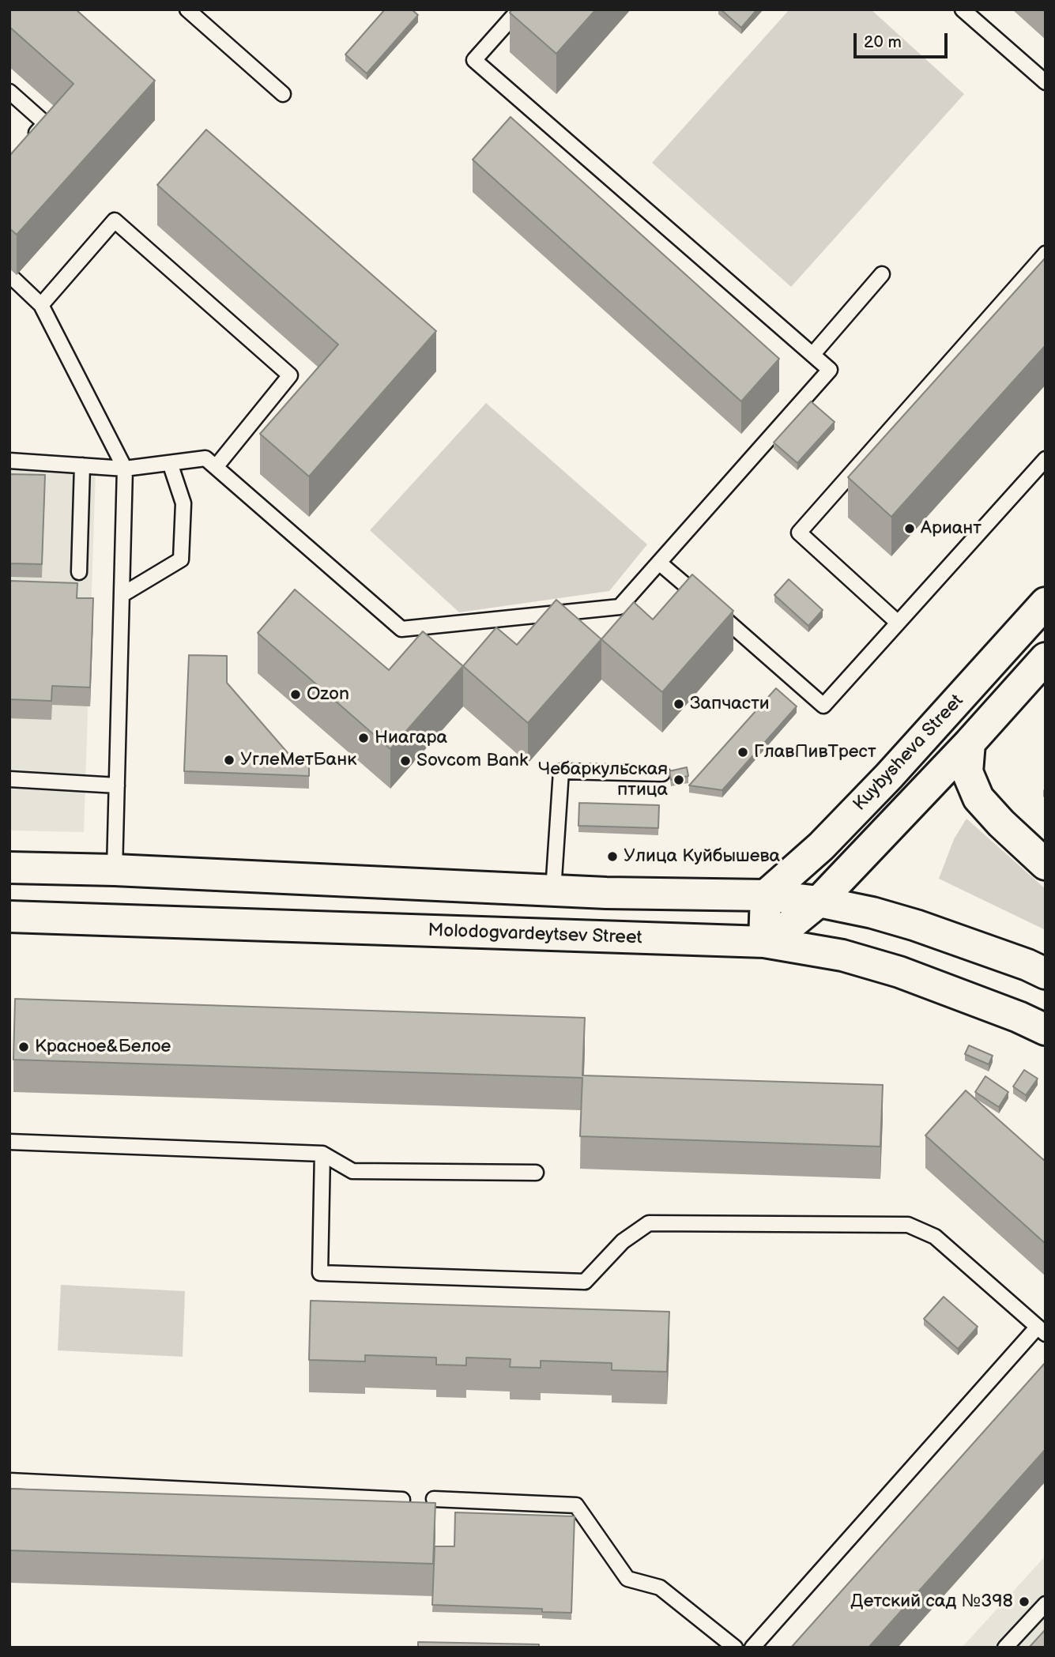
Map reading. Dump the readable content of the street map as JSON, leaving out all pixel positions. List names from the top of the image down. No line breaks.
{"streets":{"main road":["Kuybysheva Street","Molodogvardeytsev Street"]},"crossings":[["Kuybysheva Street","Molodogvardeytsev Street"]],"places":["Ариант","Ozon","Запчасти","Ниагара","ГлавПивТрест","УглеМетБанк","Sovcom Bank","Чебаркульская птица","Улица Куйбышева","Красное&Белое","Детский сад №398"],"scale_bar":"20 m"}
